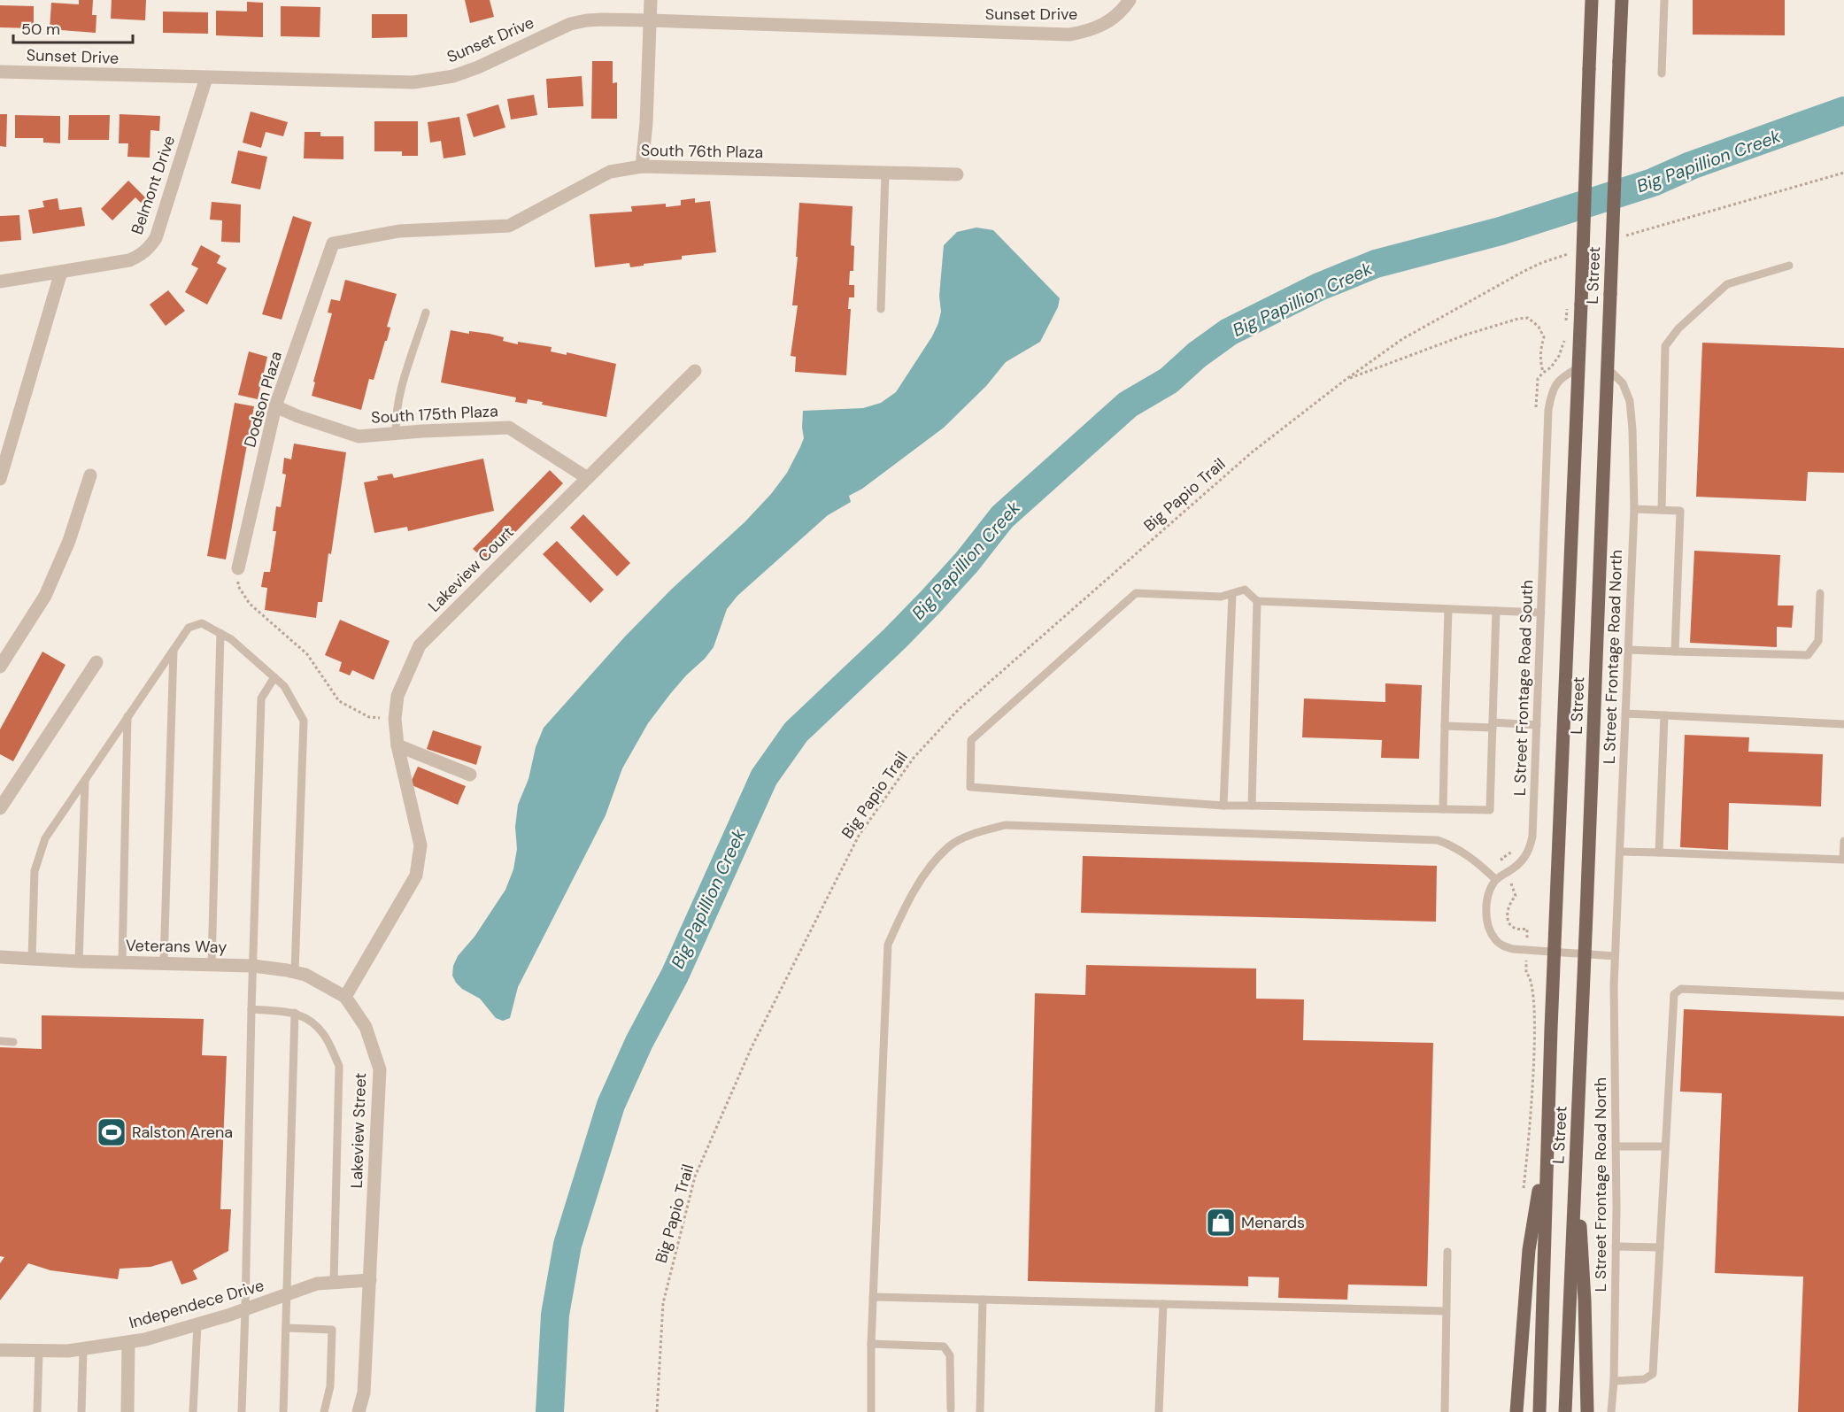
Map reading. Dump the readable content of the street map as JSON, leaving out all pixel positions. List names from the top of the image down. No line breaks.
{"streets":{"main road":["L Street"],"street":["Sunset Drive","South 76th Plaza","Belmont Drive","Dodson Plaza","South 175th Plaza","Lakeview Court","Veterans Way","Lakeview Street","Independece Drive"],"lane":["L Street Frontage Road North","L Street Frontage Road South"],"path":["Big Papio Trail"]},"crossings":[["Sunset Drive","Belmont Drive"],["South 76th Plaza","Dodson Plaza"],["L Street","L Street Frontage Road North"],["L Street","L Street Frontage Road South"],["Dodson Plaza","South 175th Plaza"],["South 175th Plaza","Lakeview Court"],["Lakeview Court","Veterans Way"],["Lakeview Court","Lakeview Street"],["Veterans Way","Lakeview Street"],["Lakeview Street","Independece Drive"]],"water":["Big Papillion Creek"],"places":{"sports":["Ralston Arena"],"shop":["Menards"]},"scale_bar":"50 m"}
